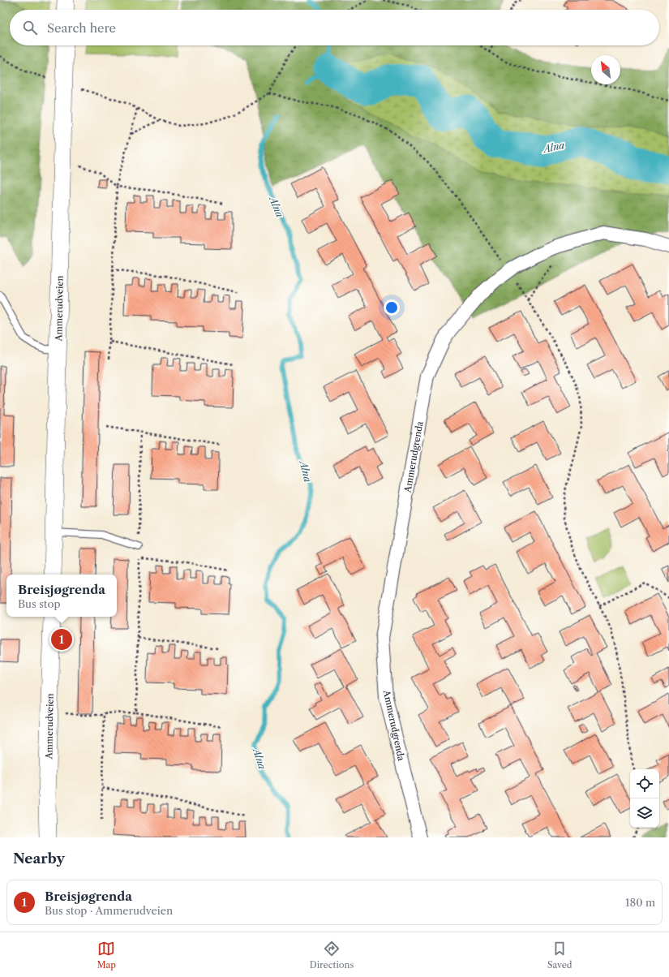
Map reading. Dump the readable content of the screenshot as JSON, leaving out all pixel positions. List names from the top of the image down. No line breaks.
{"streets":{"street":["Ammerudveien","Ammerudgrenda"]},"water":["Alna"],"north":"top left","page":{"search":"Search here","popup":["Breisjøgrenda","Bus stop"],"pins":"1","heading":"Nearby","list":[{"mark":"1","name":"Breisjøgrenda","note":"Bus stop · Ammerudveien","value":"180 m"}],"nav":["Map","Directions","Saved"]}}
